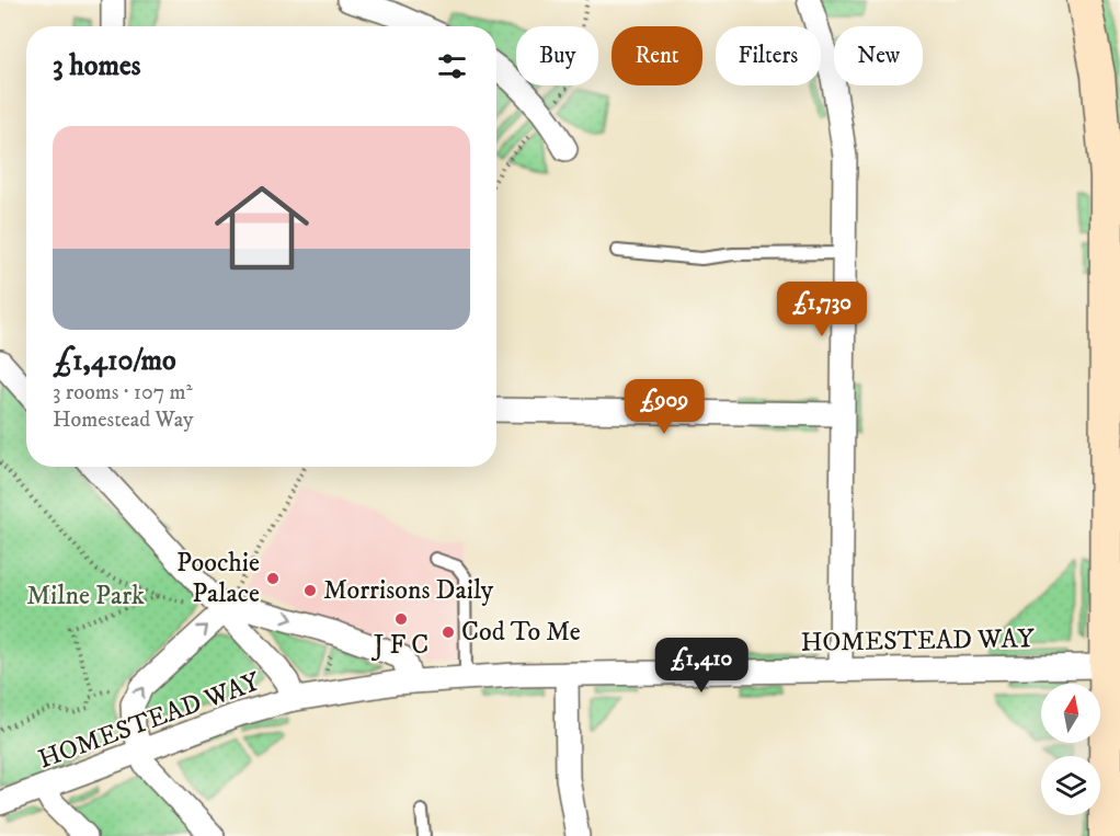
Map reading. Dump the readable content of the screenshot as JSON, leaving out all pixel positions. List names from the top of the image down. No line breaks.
{"streets":{"street":["HOMESTEAD WAY"]},"parks":["Milne Park"],"places":["Poochie Palace","Morrisons Daily","J F C","Cod To Me"],"north":"top","page":{"chip":["Buy","Rent","Filters","New"],"heading":"3 homes","list":[{"name":"£1,410/mo","note":"3 rooms · 107 m² · Homestead Way"}],"price":["£1,730","£909","£1,410"]}}
